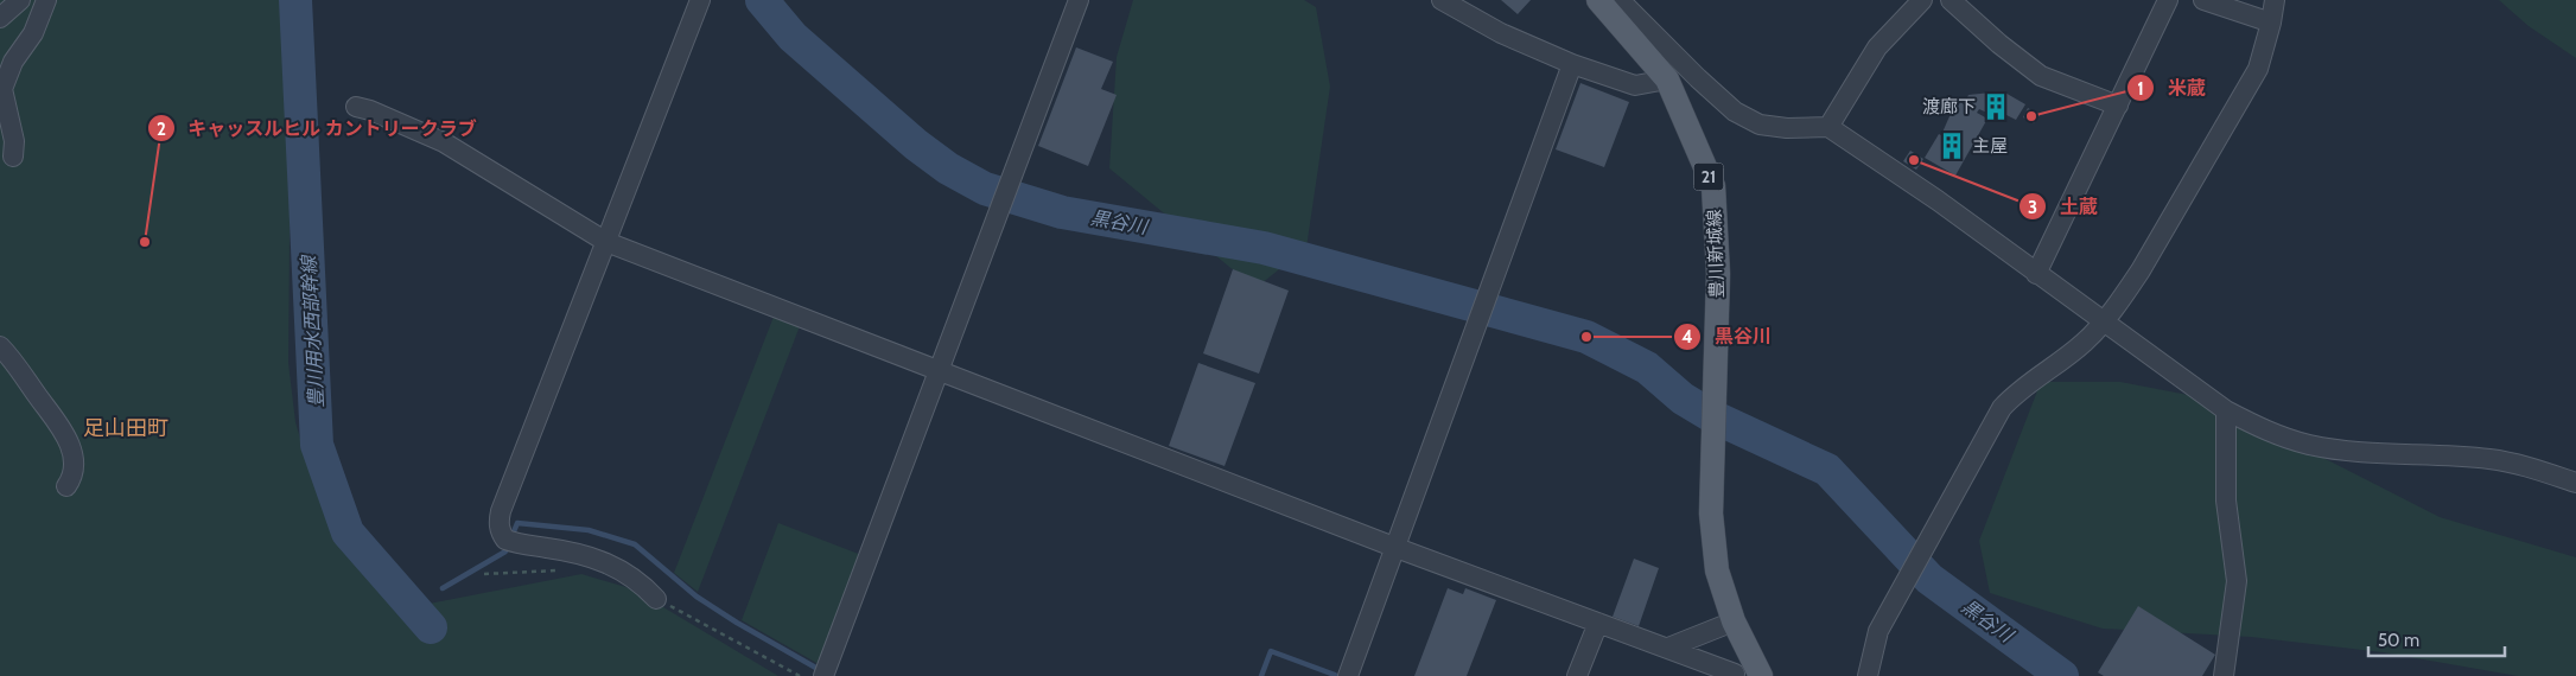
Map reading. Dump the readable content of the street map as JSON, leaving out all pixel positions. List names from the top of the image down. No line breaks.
{"streets":{"main road":["21","豊川新城線"]},"districts":["足山田町"],"water":["黒谷川","豊川用水西部幹線"],"places":{"building":["渡廊下","主屋"],"other":["米蔵","土蔵","キャッスルヒル カントリークラブ","黒谷川"]},"scale_bar":"50 m"}
